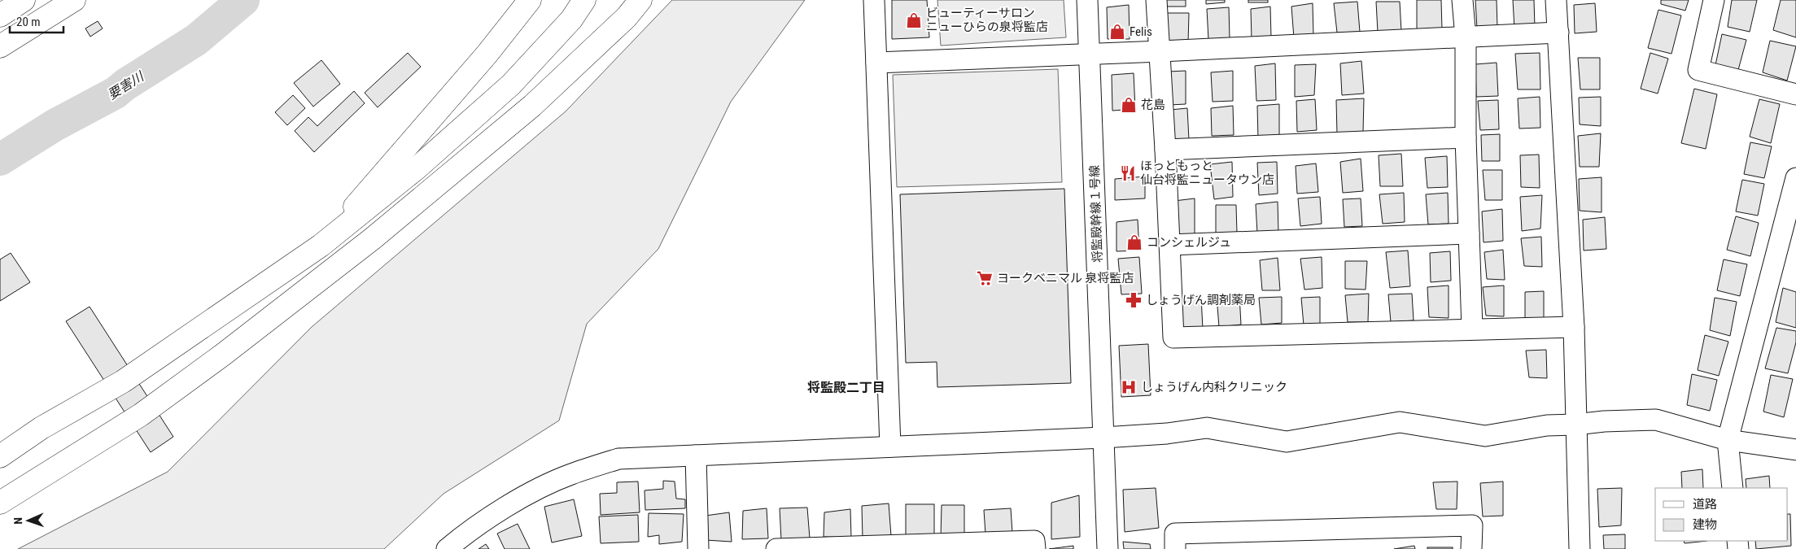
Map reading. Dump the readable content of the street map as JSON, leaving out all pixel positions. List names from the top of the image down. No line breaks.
{"streets":{"street":["将監殿幹線１号線"]},"districts":["将監殿二丁目"],"water":["要害川"],"places":{"shop":["ビューティーサロン ニューひらの泉将監店","Felis","花島","コンシェルジュ"],"restaurant":["ほっともっと 仙台将監ニュータウン店"],"supermarket":["ヨークベニマル 泉将監店"],"pharmacy":["しょうげん調剤薬局"],"hospital":["しょうげん内科クリニック"]},"legend":["道路","建物"],"scale_bar":"20 m","north":"left"}
